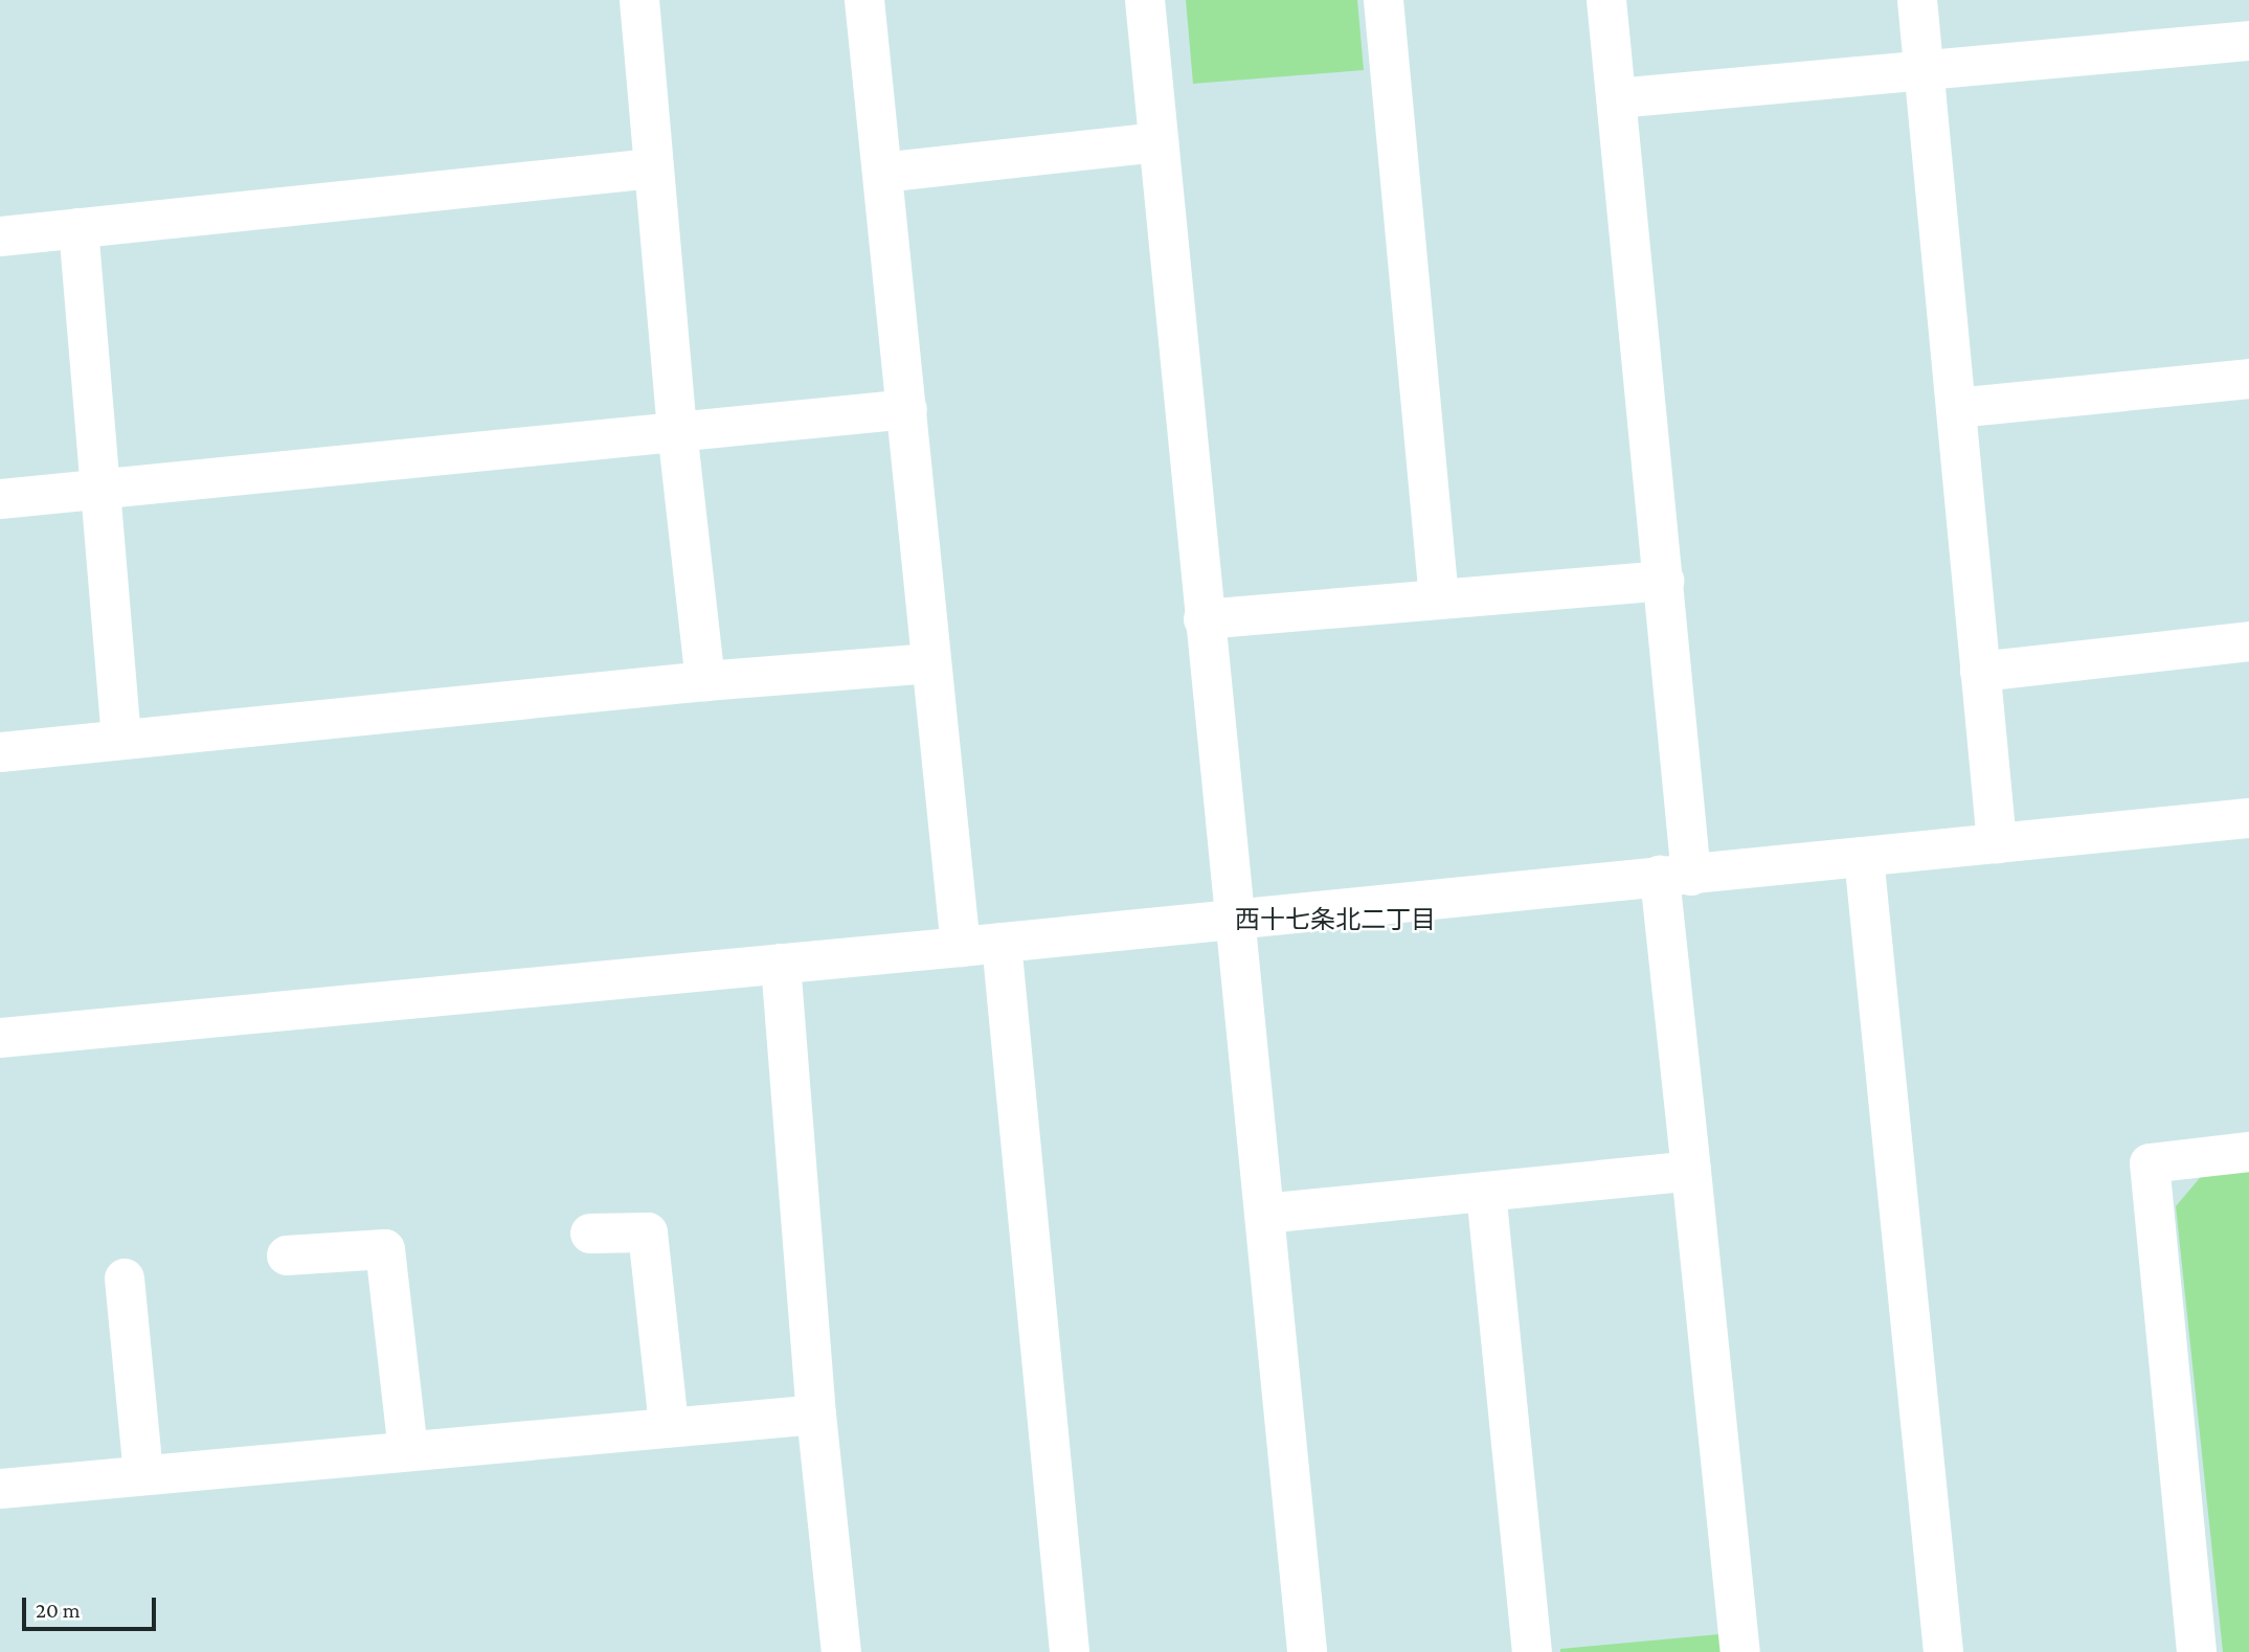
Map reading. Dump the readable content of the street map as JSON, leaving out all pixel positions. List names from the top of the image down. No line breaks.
{"districts":["西十七条北二丁目"],"scale_bar":"20 m"}
